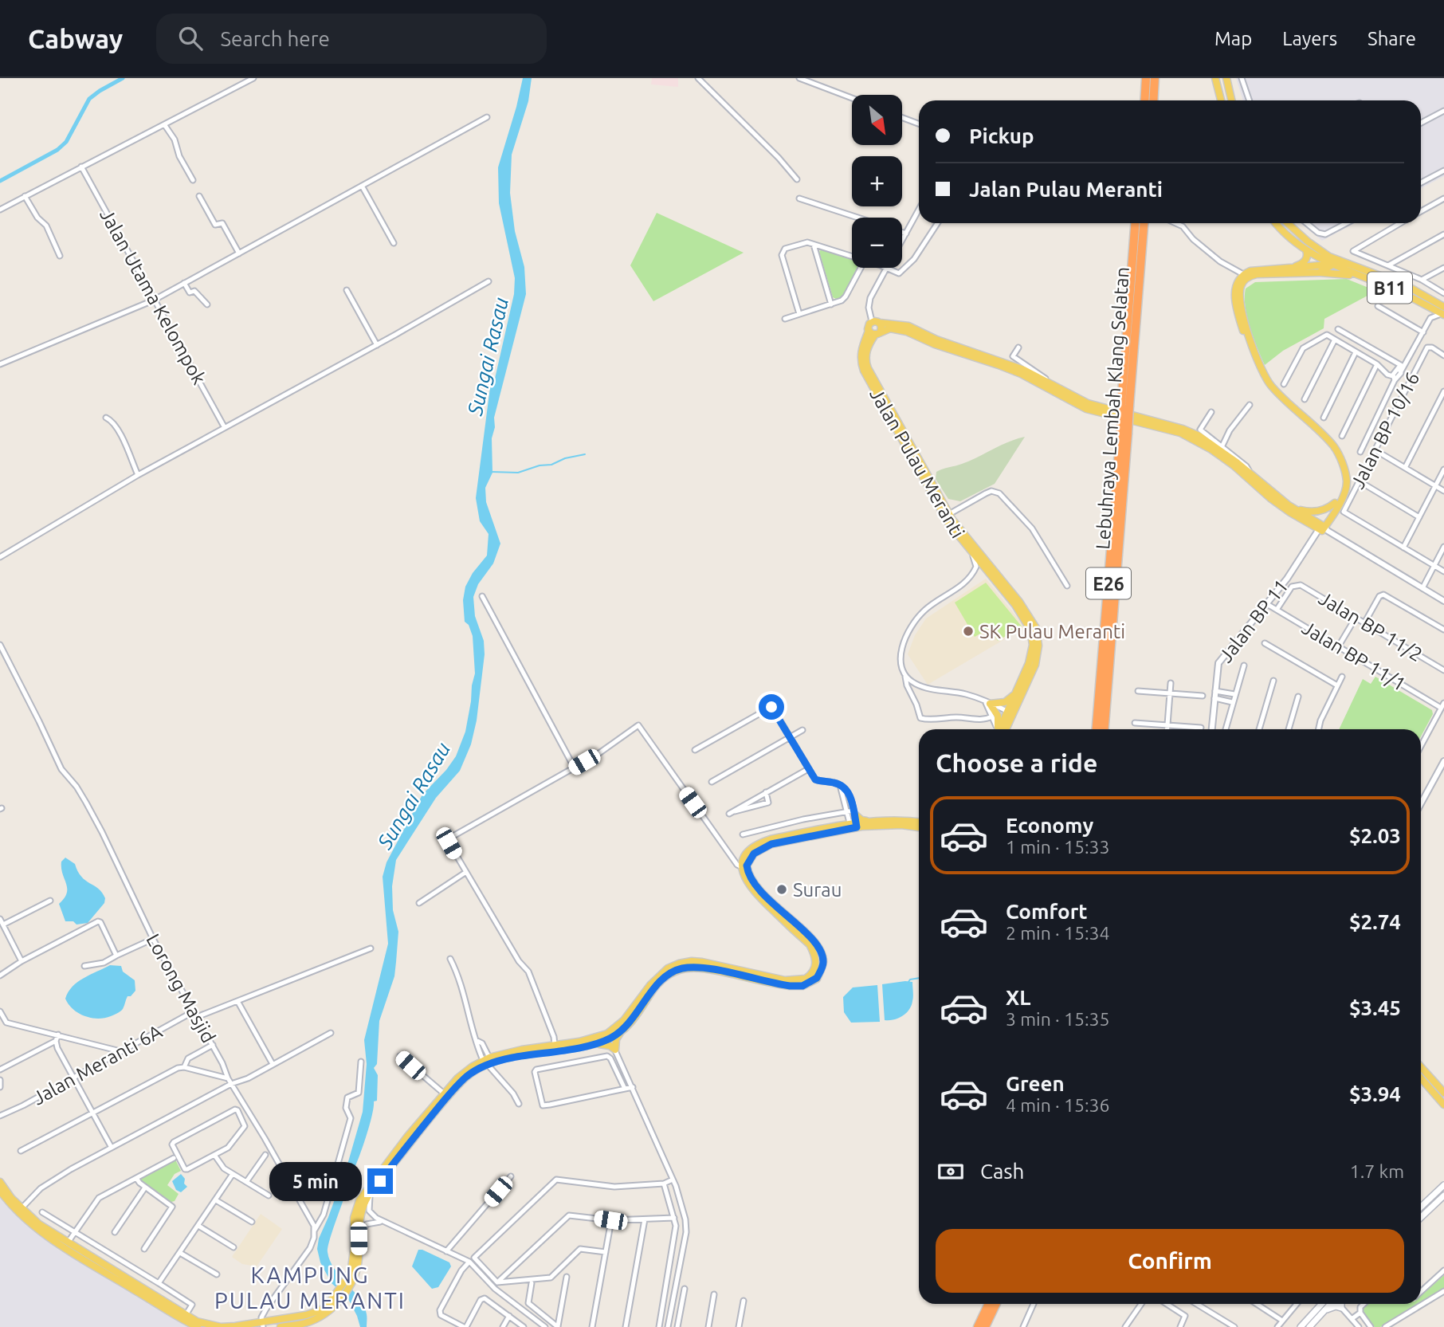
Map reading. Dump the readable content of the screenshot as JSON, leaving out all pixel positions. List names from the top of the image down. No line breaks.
{"streets":{"highway":["Lebuhraya Lembah Klang Selatan","E26"],"main road":["B11","Jalan Pulau Meranti"],"street":["Jalan Utama Kelompok","Jalan BP 10/16","Jalan BP 11","Jalan BP 11/2","Jalan BP 11/1","Lorong Masjid","Jalan Meranti 6A"]},"crossings":[["Jalan BP 11","Jalan BP 11/1"],["Jalan BP 11/2","Jalan BP 11/1"],["Lorong Masjid","Jalan Meranti 6A"]],"districts":["KAMPUNG PULAU MERANTI"],"water":["Sungai Rasau"],"places":["SK Pulau Meranti","Surau"],"north":"bottom right","page":{"header":"Cabway","search":"Search here","nav":["Map","Layers","Share"],"map_buttons":["+","−"],"banner":["Pickup","Jalan Pulau Meranti"],"heading":"Choose a ride","list":[{"name":"Economy","note":"1 min · 15:33","value":"$2.03"},{"name":"Comfort","note":"2 min · 15:34","value":"$2.74"},{"name":"XL","note":"3 min · 15:35","value":"$3.45"},{"name":"Green","note":"4 min · 15:36","value":"$3.94"}],"pay":["Cash","1.7 km"],"bubble":"5 min","buttons":"Confirm"}}
